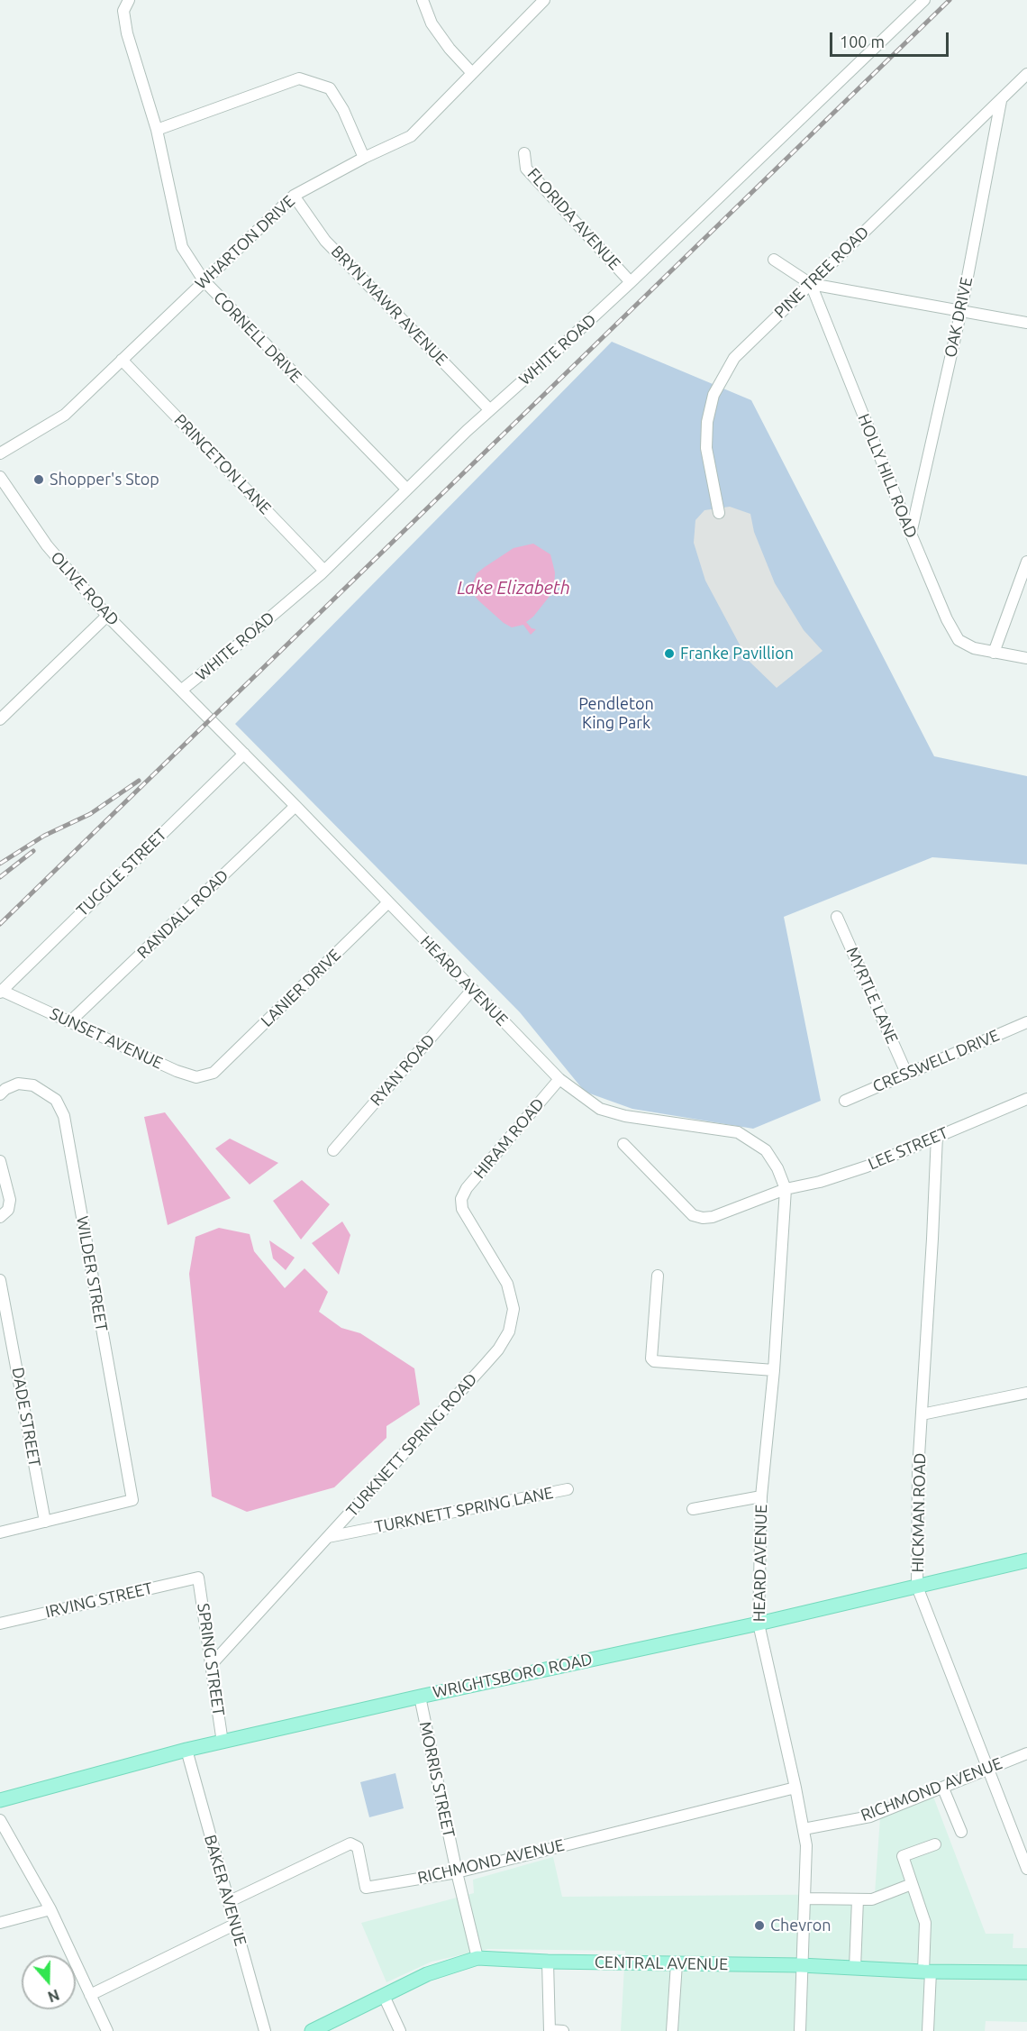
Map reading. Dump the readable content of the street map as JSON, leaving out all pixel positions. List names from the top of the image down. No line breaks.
{"streets":{"main road":["WRIGHTSBORO ROAD","CENTRAL AVENUE"],"street":["FLORIDA AVENUE","WHARTON DRIVE","PINE TREE ROAD","BRYN MAWR AVENUE","OAK DRIVE","CORNELL DRIVE","WHITE ROAD","PRINCETON LANE","HOLLY HILL ROAD","OLIVE ROAD","TUGGLE STREET","RANDALL ROAD","HEARD AVENUE","LANIER DRIVE","MYRTLE LANE","SUNSET AVENUE","CRESSWELL DRIVE","RYAN ROAD","HIRAM ROAD","LEE STREET","WILDER STREET","DADE STREET","TURKNETT SPRING ROAD","TURKNETT SPRING LANE","HICKMAN ROAD","IRVING STREET","SPRING STREET","MORRIS STREET","RICHMOND AVENUE","BAKER AVENUE"]},"crossings":[["FLORIDA AVENUE","WHITE ROAD"],["WHARTON DRIVE","BRYN MAWR AVENUE"],["WHARTON DRIVE","CORNELL DRIVE"],["WHARTON DRIVE","PRINCETON LANE"],["PINE TREE ROAD","OAK DRIVE"],["PINE TREE ROAD","HOLLY HILL ROAD"],["BRYN MAWR AVENUE","WHITE ROAD"],["OAK DRIVE","HOLLY HILL ROAD"],["CORNELL DRIVE","WHITE ROAD"],["WHITE ROAD","PRINCETON LANE"],["WHITE ROAD","OLIVE ROAD"],["WHITE ROAD","HEARD AVENUE"],["OLIVE ROAD","HEARD AVENUE"],["TUGGLE STREET","HEARD AVENUE"],["TUGGLE STREET","SUNSET AVENUE"],["RANDALL ROAD","HEARD AVENUE"],["RANDALL ROAD","SUNSET AVENUE"],["HEARD AVENUE","LANIER DRIVE"],["HEARD AVENUE","RYAN ROAD"],["HEARD AVENUE","HIRAM ROAD"],["HEARD AVENUE","LEE STREET"],["HEARD AVENUE","WRIGHTSBORO ROAD"],["HEARD AVENUE","RICHMOND AVENUE"],["HEARD AVENUE","CENTRAL AVENUE"],["LANIER DRIVE","SUNSET AVENUE"],["MYRTLE LANE","CRESSWELL DRIVE"],["HIRAM ROAD","TURKNETT SPRING ROAD"],["LEE STREET","HICKMAN ROAD"],["WILDER STREET","DADE STREET"],["TURKNETT SPRING ROAD","TURKNETT SPRING LANE"],["TURKNETT SPRING ROAD","SPRING STREET"],["HICKMAN ROAD","WRIGHTSBORO ROAD"],["HICKMAN ROAD","RICHMOND AVENUE"],["IRVING STREET","SPRING STREET"],["SPRING STREET","WRIGHTSBORO ROAD"],["WRIGHTSBORO ROAD","MORRIS STREET"],["WRIGHTSBORO ROAD","BAKER AVENUE"],["MORRIS STREET","RICHMOND AVENUE"],["MORRIS STREET","CENTRAL AVENUE"],["RICHMOND AVENUE","BAKER AVENUE"]],"water":["Lake Elizabeth"],"parks":["Pendleton King Park"],"places":["Shopper's Stop","Franke Pavillion","Chevron"],"scale_bar":"100 m","north":"bottom"}
